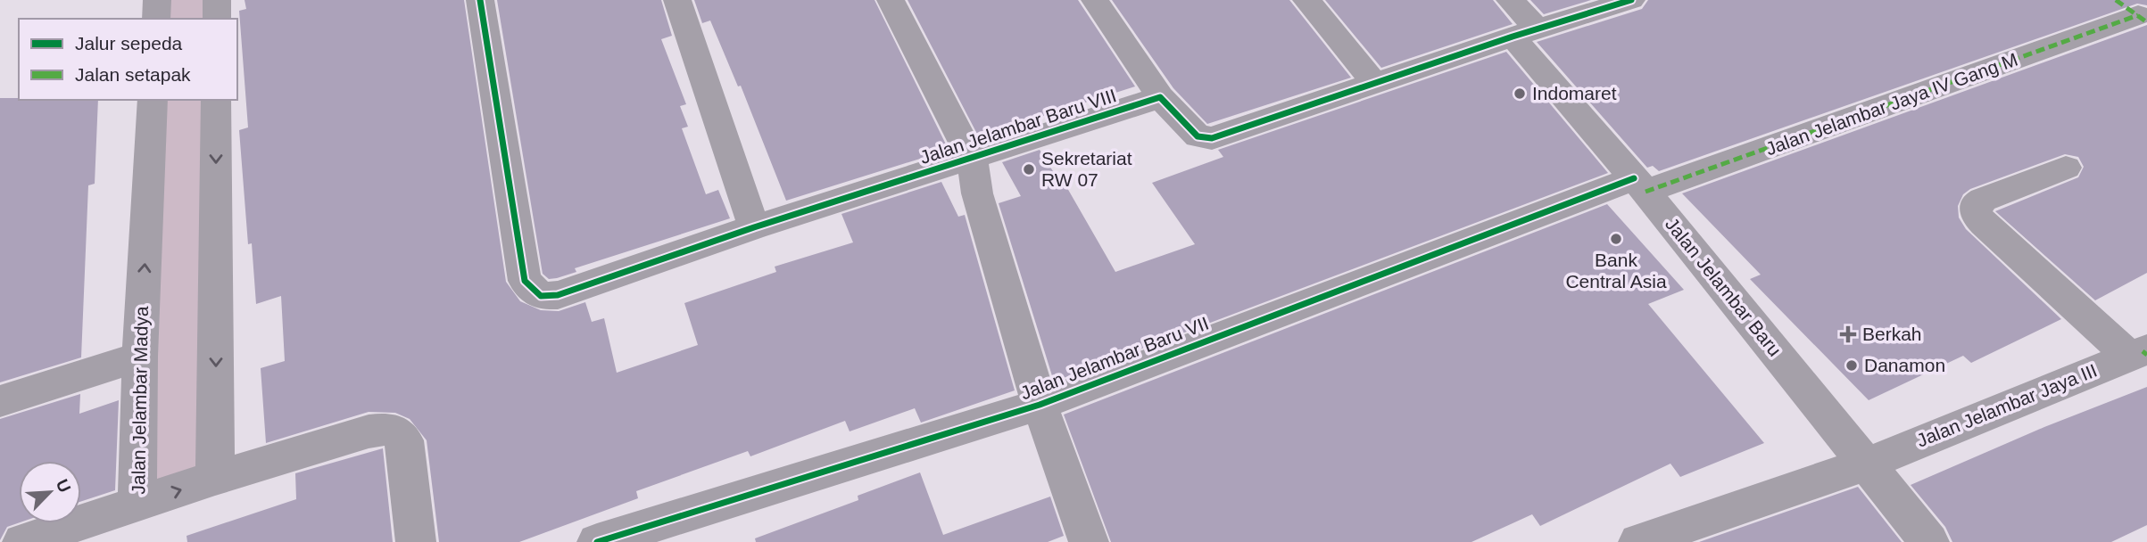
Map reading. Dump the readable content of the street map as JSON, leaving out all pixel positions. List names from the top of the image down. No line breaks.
{"streets":{"street":["Jalan Jelambar Jaya IV Gang M","Jalan Jelambar Baru VIII","Jalan Jelambar Baru","Jalan Jelambar Baru VII","Jalan Jelambar Madya","Jalan Jelambar Jaya III"]},"crossings":[["Jalan Jelambar Jaya IV Gang M","Jalan Jelambar Baru"],["Jalan Jelambar Jaya IV Gang M","Jalan Jelambar Baru VII"],["Jalan Jelambar Baru","Jalan Jelambar Baru VII"],["Jalan Jelambar Baru","Jalan Jelambar Jaya III"]],"places":{"other":["Indomaret","Sekretariat RW 07","Bank Central Asia","Danamon"],"health":["Berkah"]},"legend":["Jalur sepeda","Jalan setapak"],"north":"top right"}
